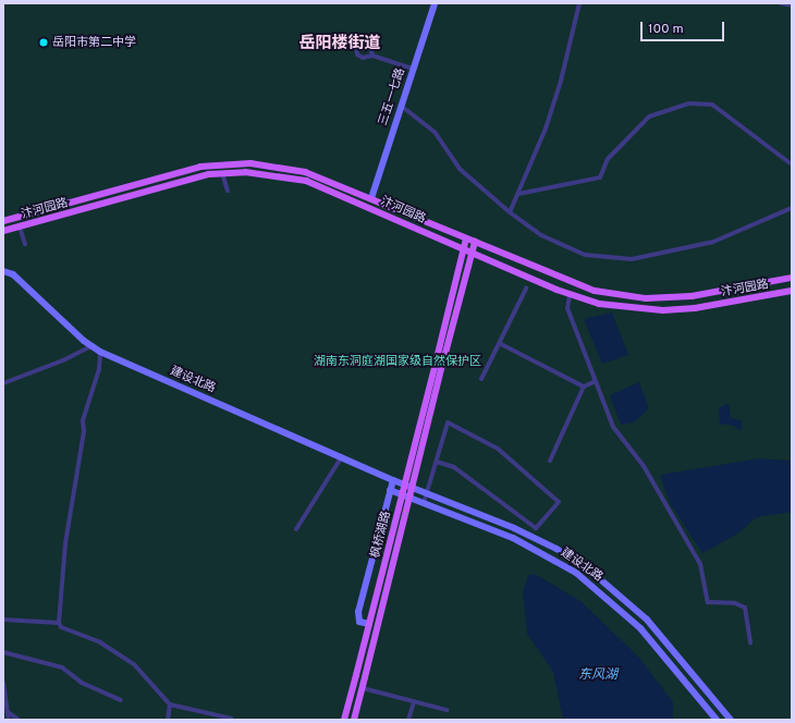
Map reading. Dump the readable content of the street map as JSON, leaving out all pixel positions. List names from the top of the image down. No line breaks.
{"streets":{"main road":["三五一七路","汴河园路","建设北路","枫桥湖路"]},"crossings":[["三五一七路","汴河园路"]],"districts":["岳阳楼街道"],"water":["东风湖"],"parks":["湖南东洞庭湖国家级自然保护区"],"places":["岳阳市第二中学"],"scale_bar":"100 m"}
